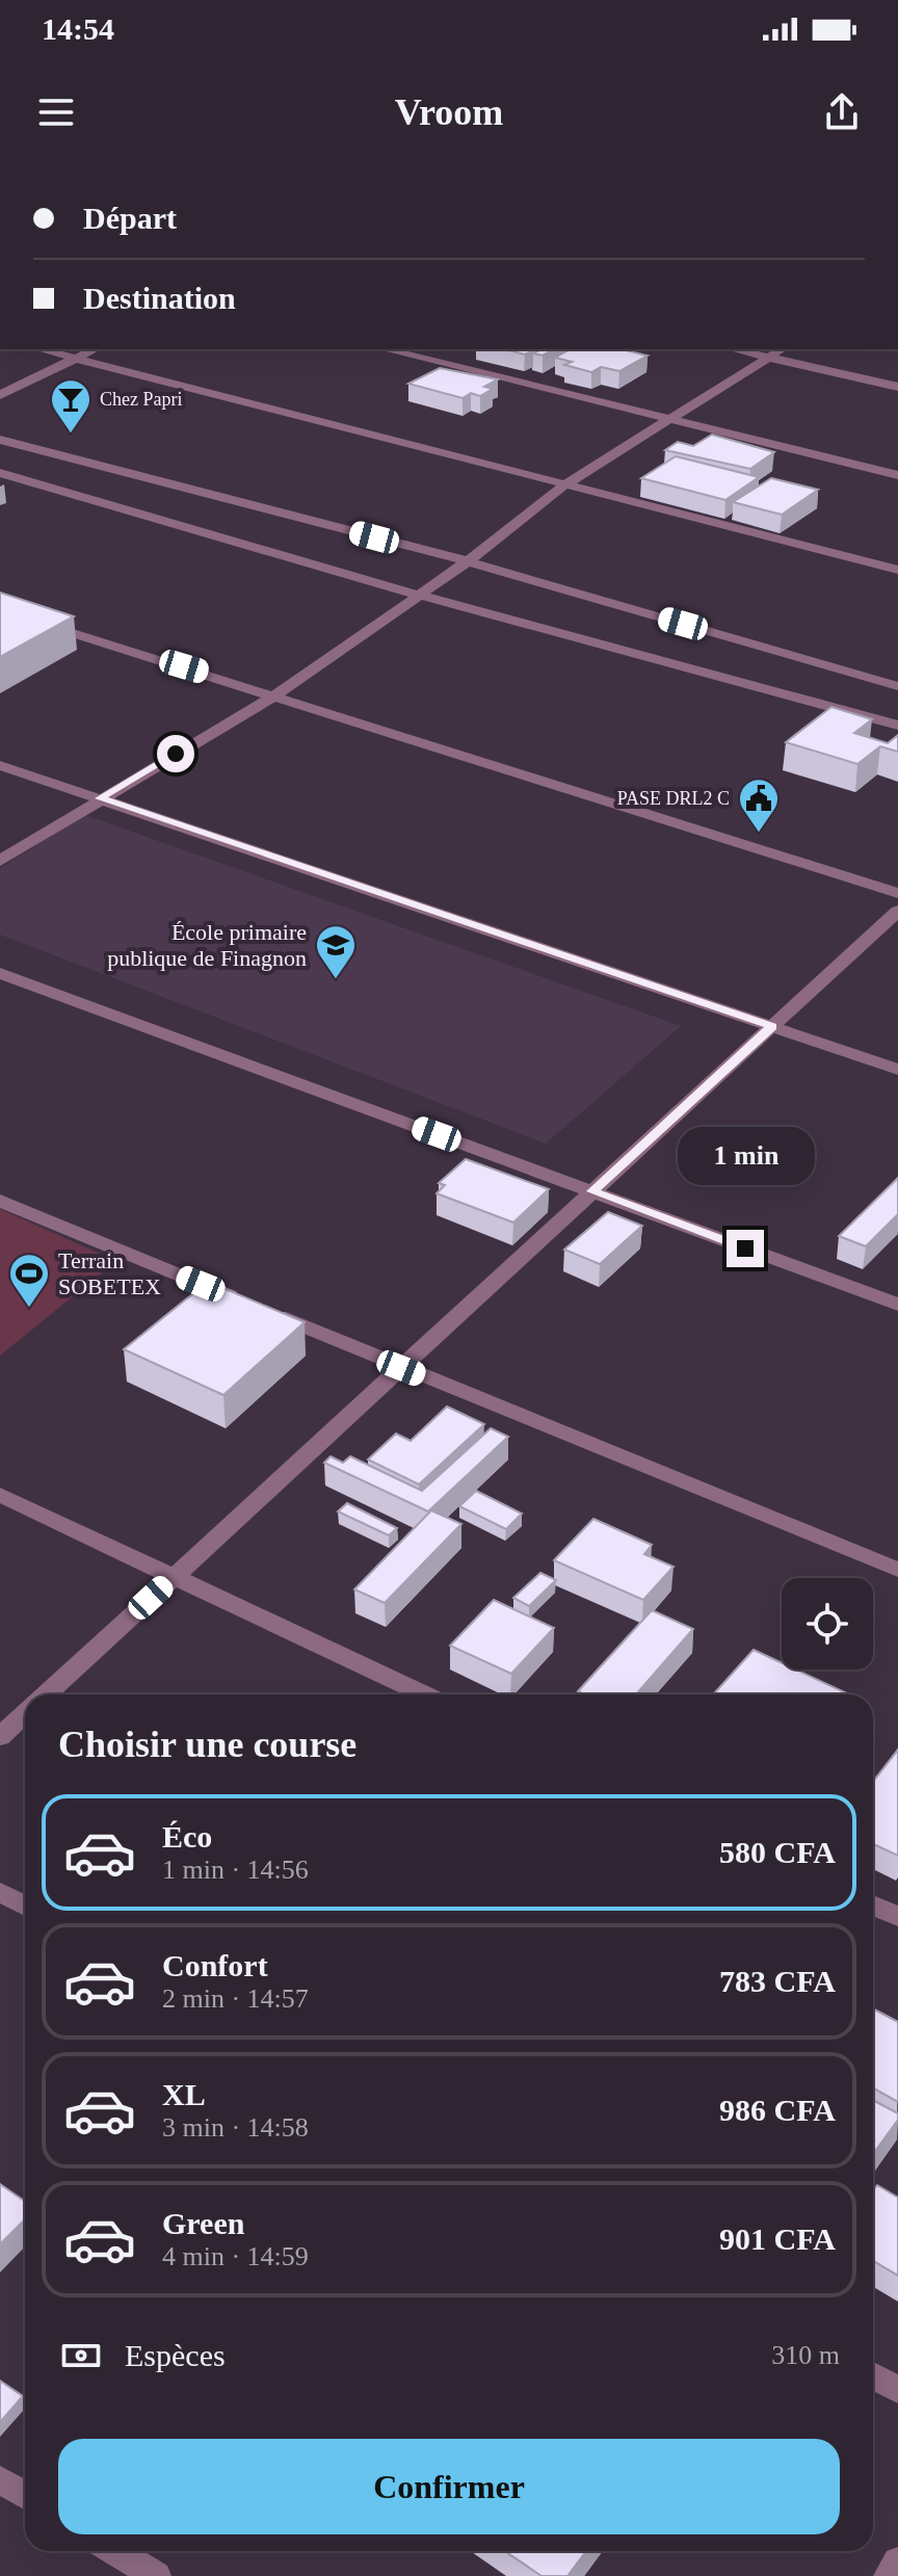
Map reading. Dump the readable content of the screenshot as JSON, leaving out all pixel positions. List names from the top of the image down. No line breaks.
{"places":{"bar":["Chez Papri"],"public building":["PASE DRL2 C"],"school or university":["École primaire publique de Finagnon"],"sports":["Terrain SOBETEX"]},"page":{"status":"14:54","header":"Vroom","banner":["Départ","Destination"],"bubble":"1 min","heading":"Choisir une course","list":[{"name":"Éco","note":"1 min · 14:56","value":"580 CFA"},{"name":"Confort","note":"2 min · 14:57","value":"783 CFA"},{"name":"XL","note":"3 min · 14:58","value":"986 CFA"},{"name":"Green","note":"4 min · 14:59","value":"901 CFA"}],"pay":["Espèces","310 m"],"buttons":"Confirmer"}}
